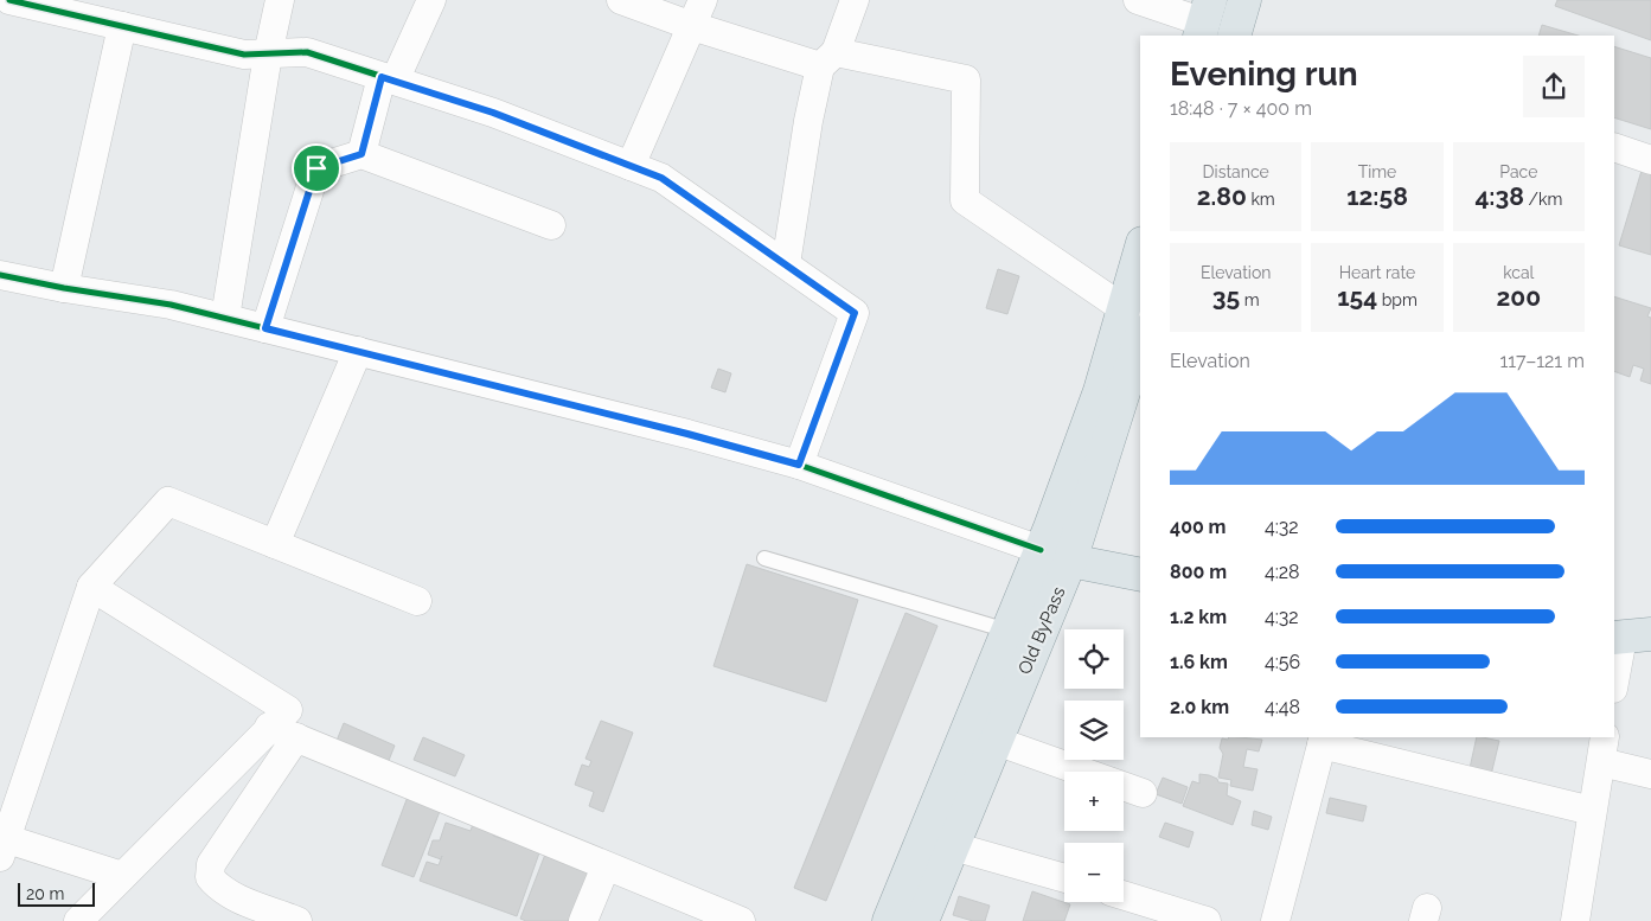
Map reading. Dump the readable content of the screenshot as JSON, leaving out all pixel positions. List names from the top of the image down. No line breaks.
{"streets":{"main road":["Old ByPass"]},"scale_bar":"20 m","page":{"heading":["Evening run","18:48 · 7 × 400 m"],"stats":[["Distance","2.80 km"],["Time","12:58"],["Pace","4:38 /km"],["Elevation","35 m"],["Heart rate","154 bpm"],["kcal","200"]],"chart":["Elevation","117–121 m"],"list":[{"name":"400 m","note":"4:32"},{"name":"800 m","note":"4:28"},{"name":"1.2 km","note":"4:32"},{"name":"1.6 km","note":"4:56"},{"name":"2.0 km","note":"4:48"}],"map_buttons":["+","−"],"scale":"20 m"}}
